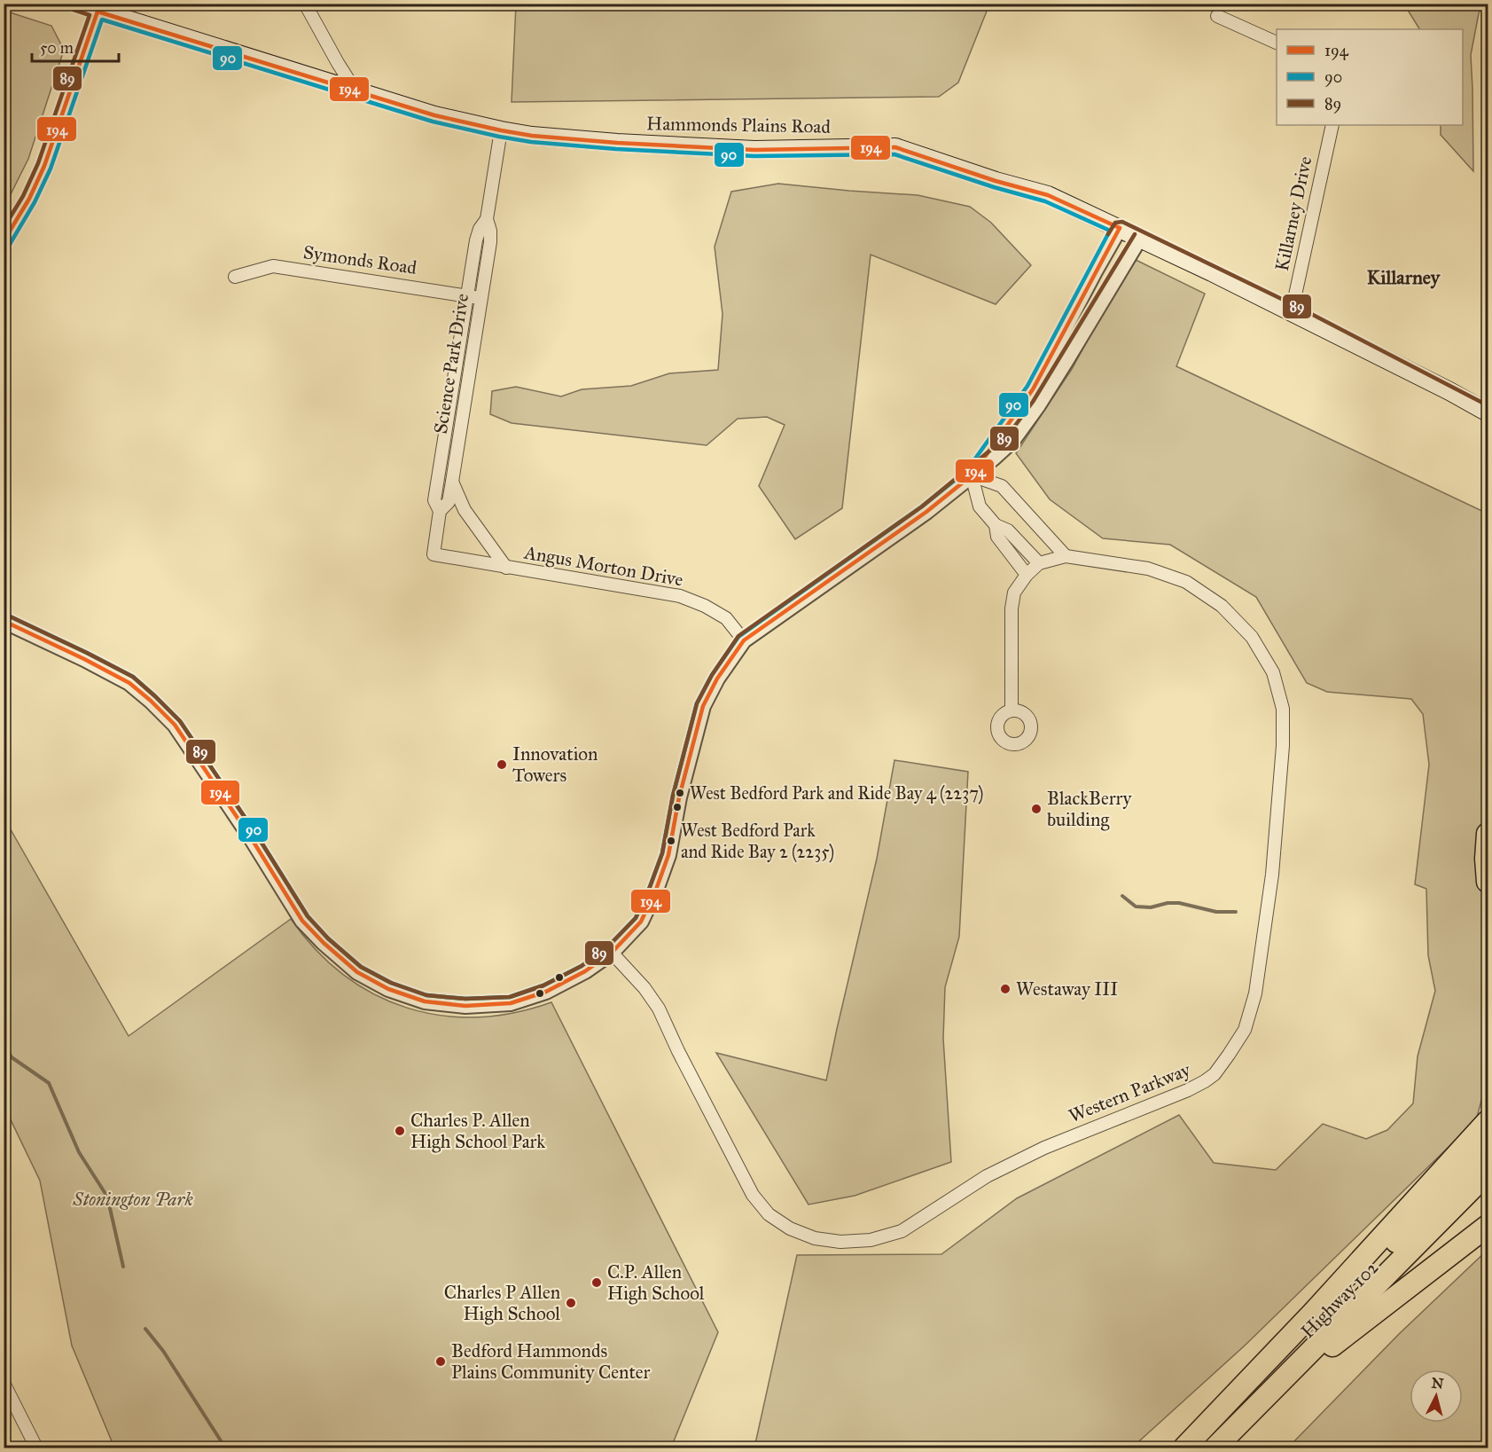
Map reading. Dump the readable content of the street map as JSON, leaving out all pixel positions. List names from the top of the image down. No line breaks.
{"streets":{"highway":["Highway 102"],"main road":["Hammonds Plains Road"],"street":["Killarney Drive","Symonds Road","Science Park Drive","Angus Morton Drive","Western Parkway"]},"crossings":[["Hammonds Plains Road","Killarney Drive"],["Hammonds Plains Road","Science Park Drive"],["Symonds Road","Science Park Drive"],["Science Park Drive","Angus Morton Drive"]],"districts":["Killarney"],"parks":["Stonington Park"],"places":["Innovation Towers","West Bedford Park and Ride Bay 4 (2237)","BlackBerry building","West Bedford Park and Ride Bay 2 (2235)","Westaway III","Charles P. Allen High School Park","C.P. Allen High School","Charles P Allen High School","Bedford Hammonds Plains Community Center"],"lines":["transit line 89","transit line 194","transit line 90"],"legend":["194","90","89"],"scale_bar":"50 m","north":"top"}
